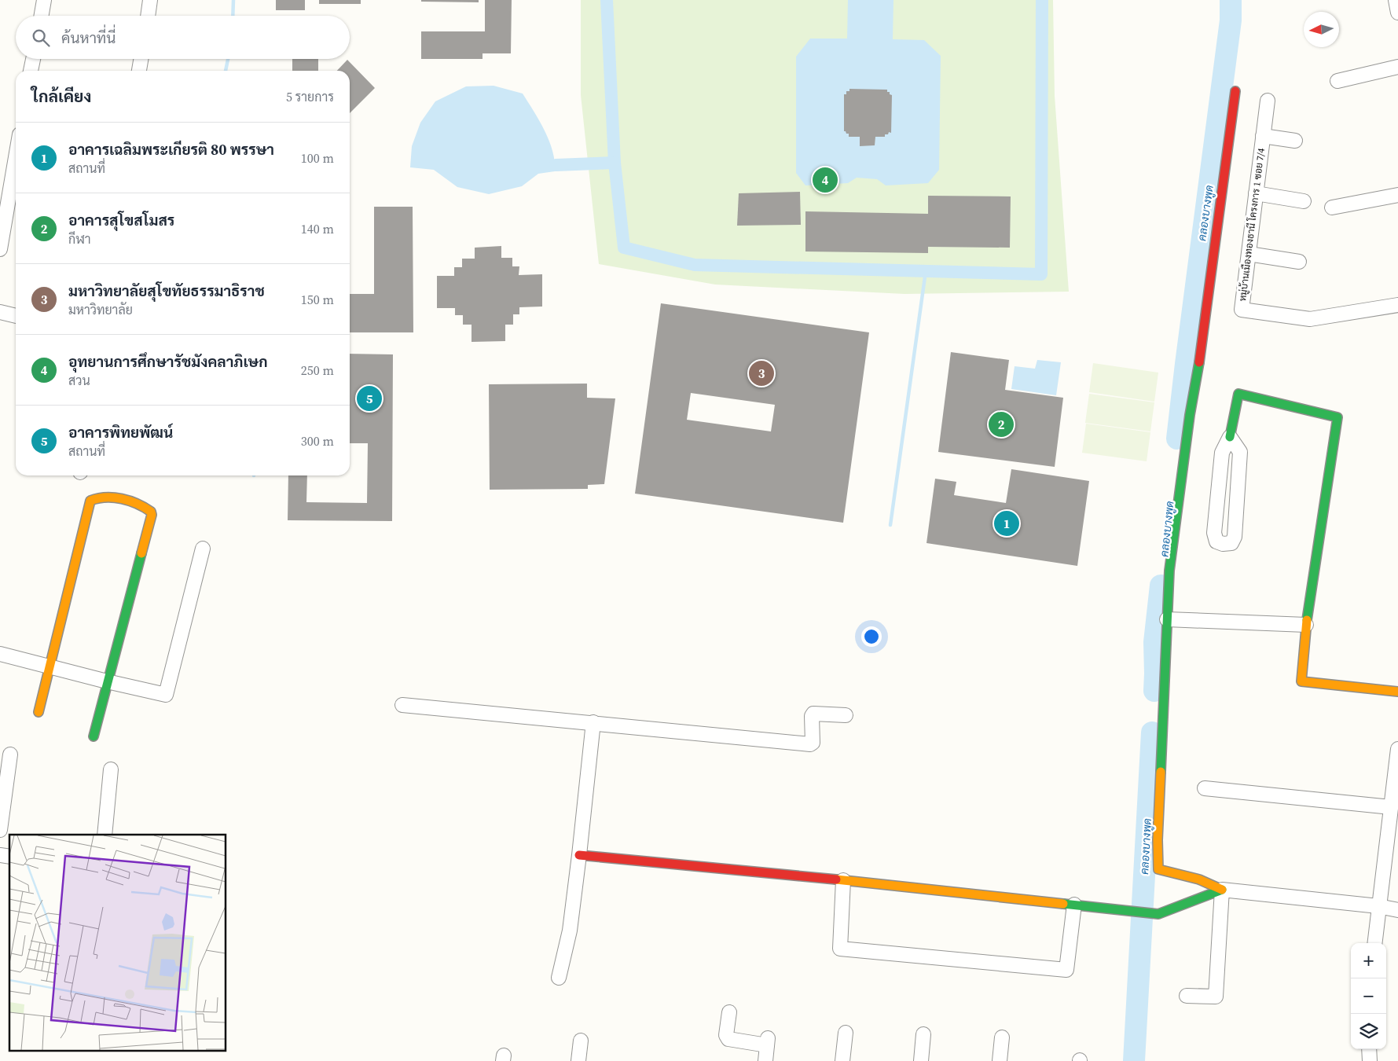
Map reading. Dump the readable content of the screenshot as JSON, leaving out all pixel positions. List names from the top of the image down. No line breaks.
{"streets":{"street":["หมู่บ้านเมืองทองธานี โครงการ 1 ซอย 7/4"]},"water":["คลองบางพูด"],"north":"left","page":{"search":"ค้นหาที่นี่","heading":["ใกล้เคียง","5 รายการ"],"list":[{"mark":"1","name":"อาคารเฉลิมพระเกียรติ 80 พรรษา","note":"สถานที่","value":"100 m"},{"mark":"2","name":"อาคารสุโขสโมสร","note":"กีฬา","value":"140 m"},{"mark":"3","name":"มหาวิทยาลัยสุโขทัยธรรมาธิราช","note":"มหาวิทยาลัย","value":"150 m"},{"mark":"4","name":"อุทยานการศึกษารัชมังคลาภิเษก","note":"สวน","value":"250 m"},{"mark":"5","name":"อาคารพิทยพัฒน์","note":"สถานที่","value":"300 m"}],"pins":["4","3","5","2","1"],"map_buttons":["+","−"]}}
